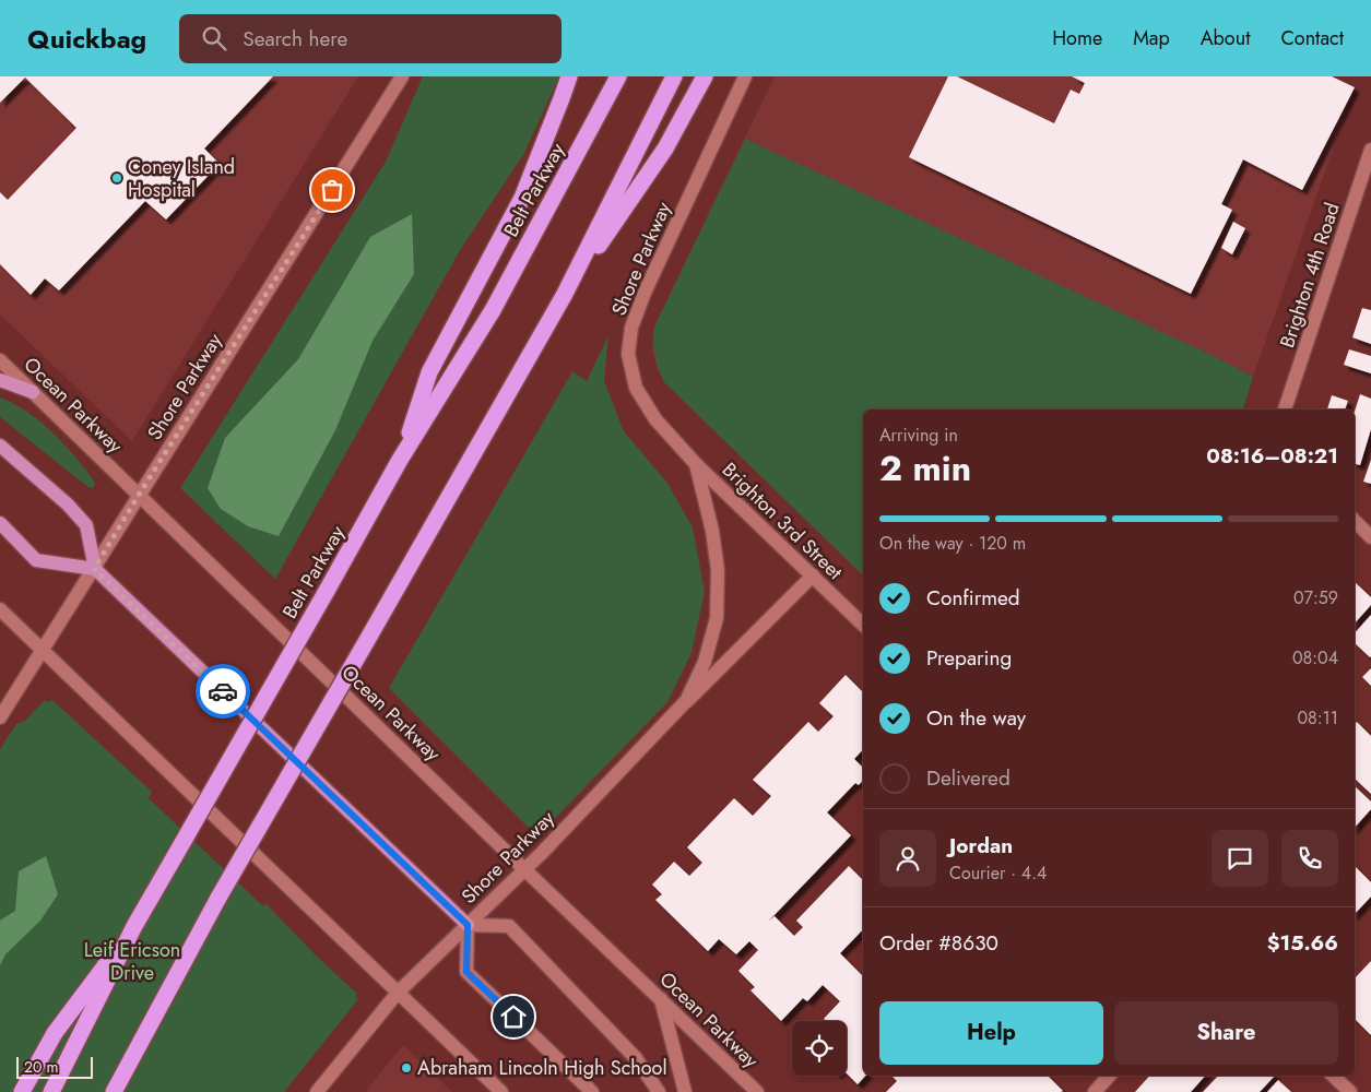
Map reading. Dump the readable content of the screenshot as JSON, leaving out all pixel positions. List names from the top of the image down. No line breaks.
{"streets":{"highway":["Belt Parkway"],"main road":["Shore Parkway","Brighton 4th Road","Ocean Parkway","Brighton 3rd Street"]},"crossings":[["Shore Parkway","Ocean Parkway"],["Shore Parkway","Brighton 3rd Street"]],"parks":["Leif Ericson Drive"],"places":["Coney Island Hospital","Abraham Lincoln High School"],"scale_bar":"20 m","page":{"header":"Quickbag","search":"Search here","nav":["Home","Map","About","Contact"],"heading":["2 min","Arriving in","08:16–08:21"],"panel":["Jordan","Courier · 4.4","Order #8630","$15.66"],"bar":"On the way · 120 m","list":[["Confirmed","07:59"],["Preparing","08:04"],["On the way","08:11"],"Delivered"],"buttons":["Help","Share"],"scale":"20 m"}}
